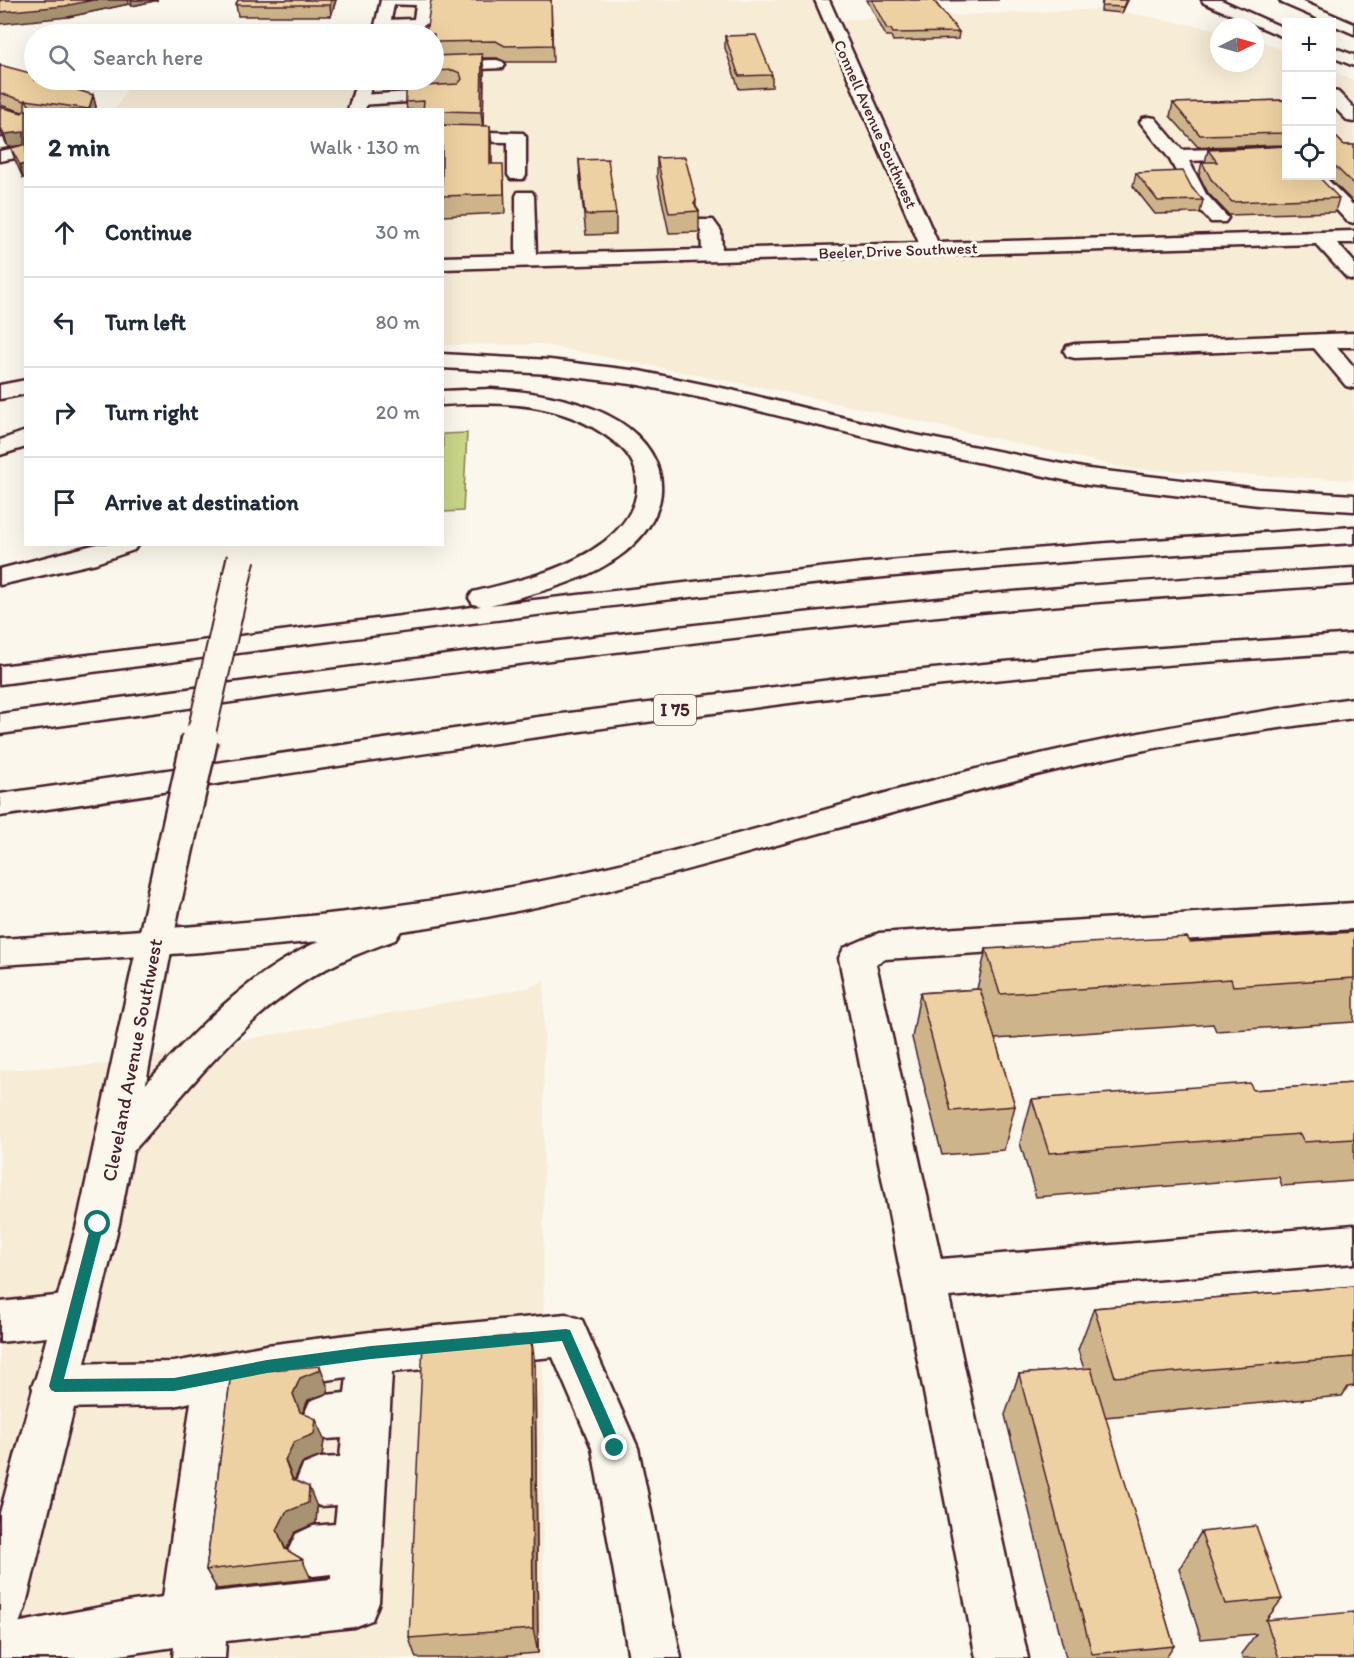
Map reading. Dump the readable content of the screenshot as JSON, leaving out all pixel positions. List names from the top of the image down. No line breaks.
{"streets":{"main road":["Connell Avenue Southwest","Beeler Drive Southwest","I 75","Cleveland Avenue Southwest"]},"crossings":[["Connell Avenue Southwest","Beeler Drive Southwest"]],"north":"right","page":{"map_buttons":["+","−"],"search":"Search here","heading":["2 min","Walk · 130 m"],"list":[["Continue","30 m"],["Turn left","80 m"],["Turn right","20 m"],"Arrive at destination"]}}
